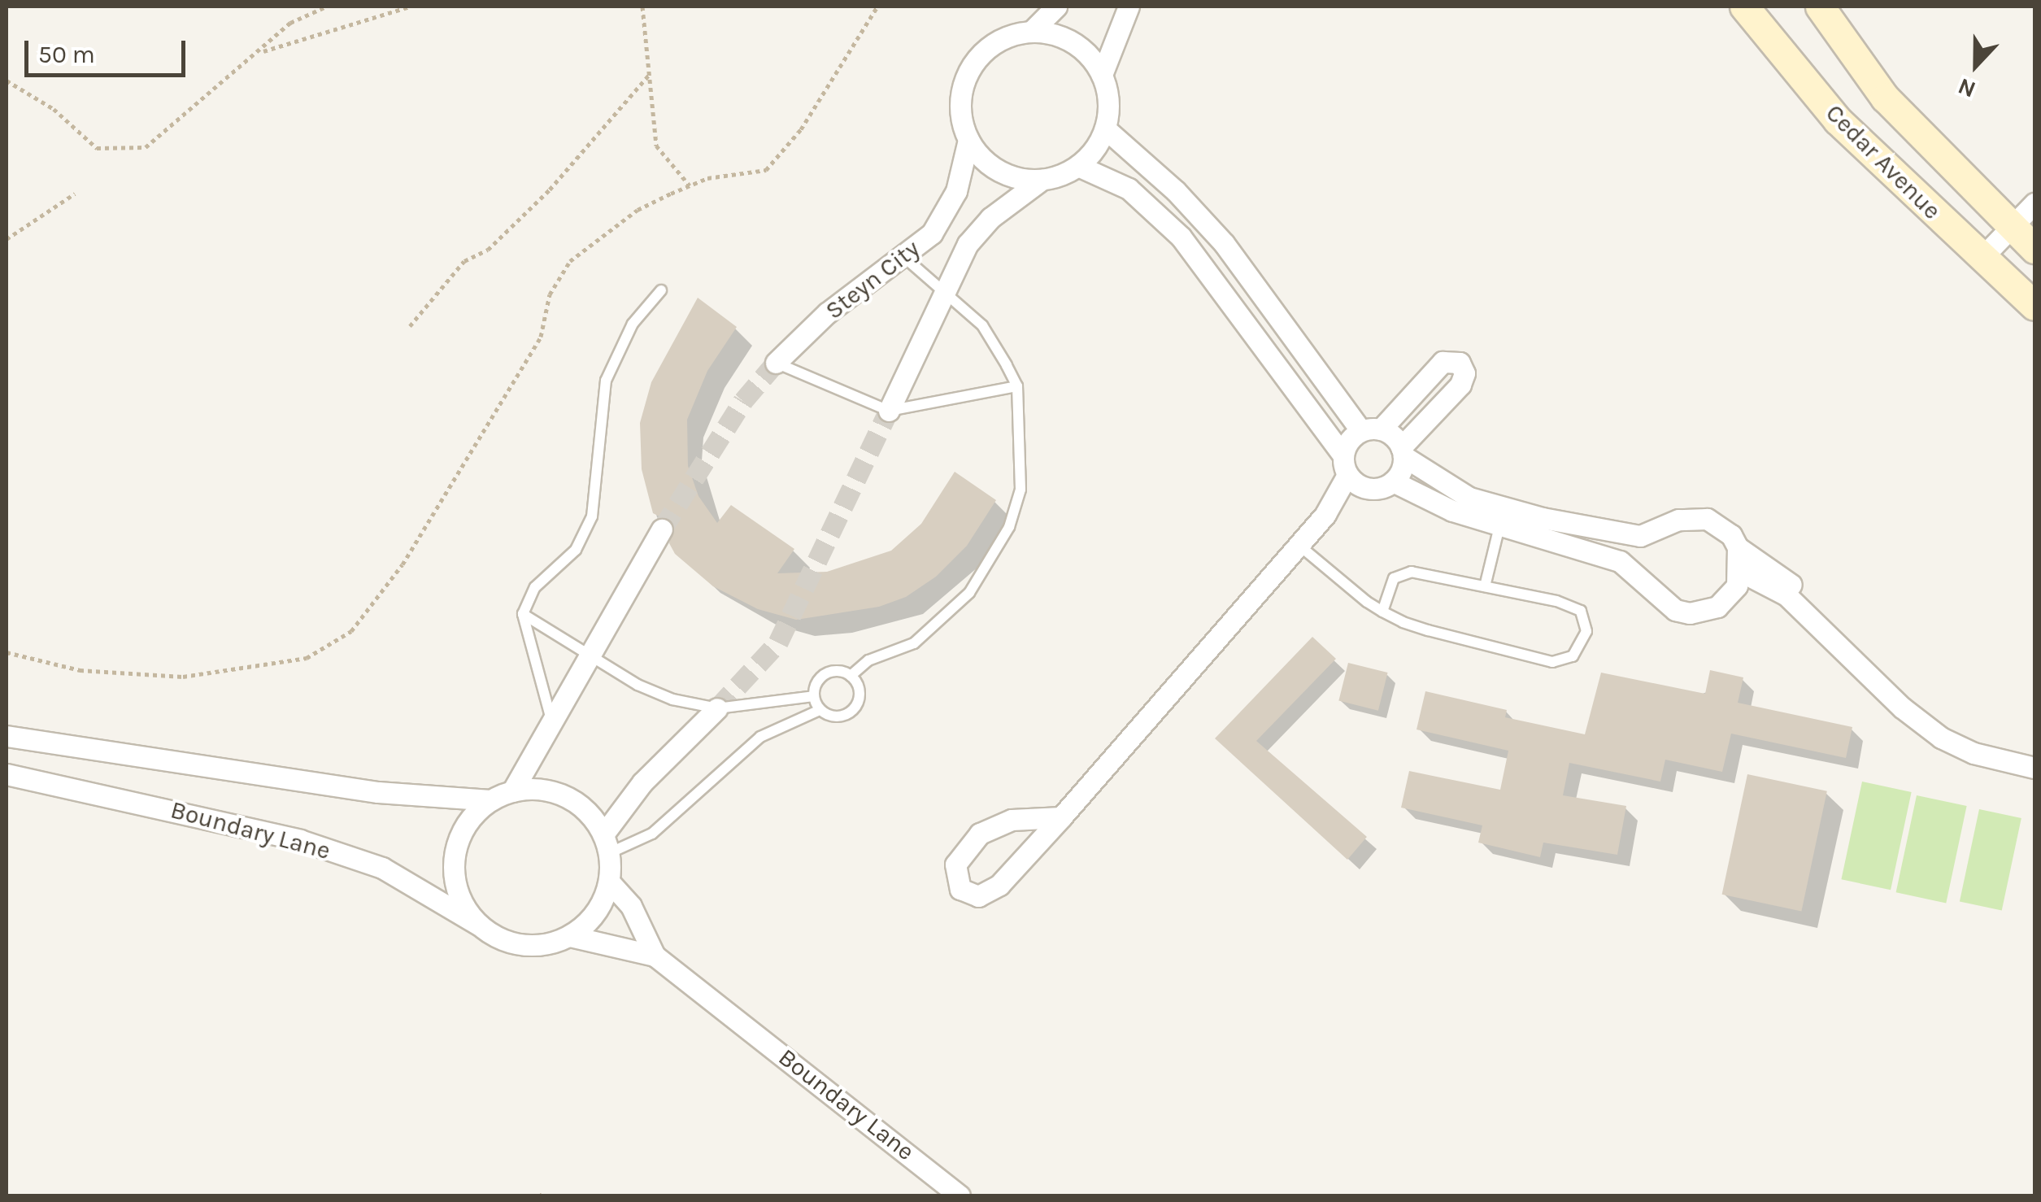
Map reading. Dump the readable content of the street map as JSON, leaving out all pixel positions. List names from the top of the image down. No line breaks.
{"streets":{"main road":["Cedar Avenue"],"street":["Steyn City","Boundary Lane"]},"scale_bar":"50 m","north":"bottom"}
